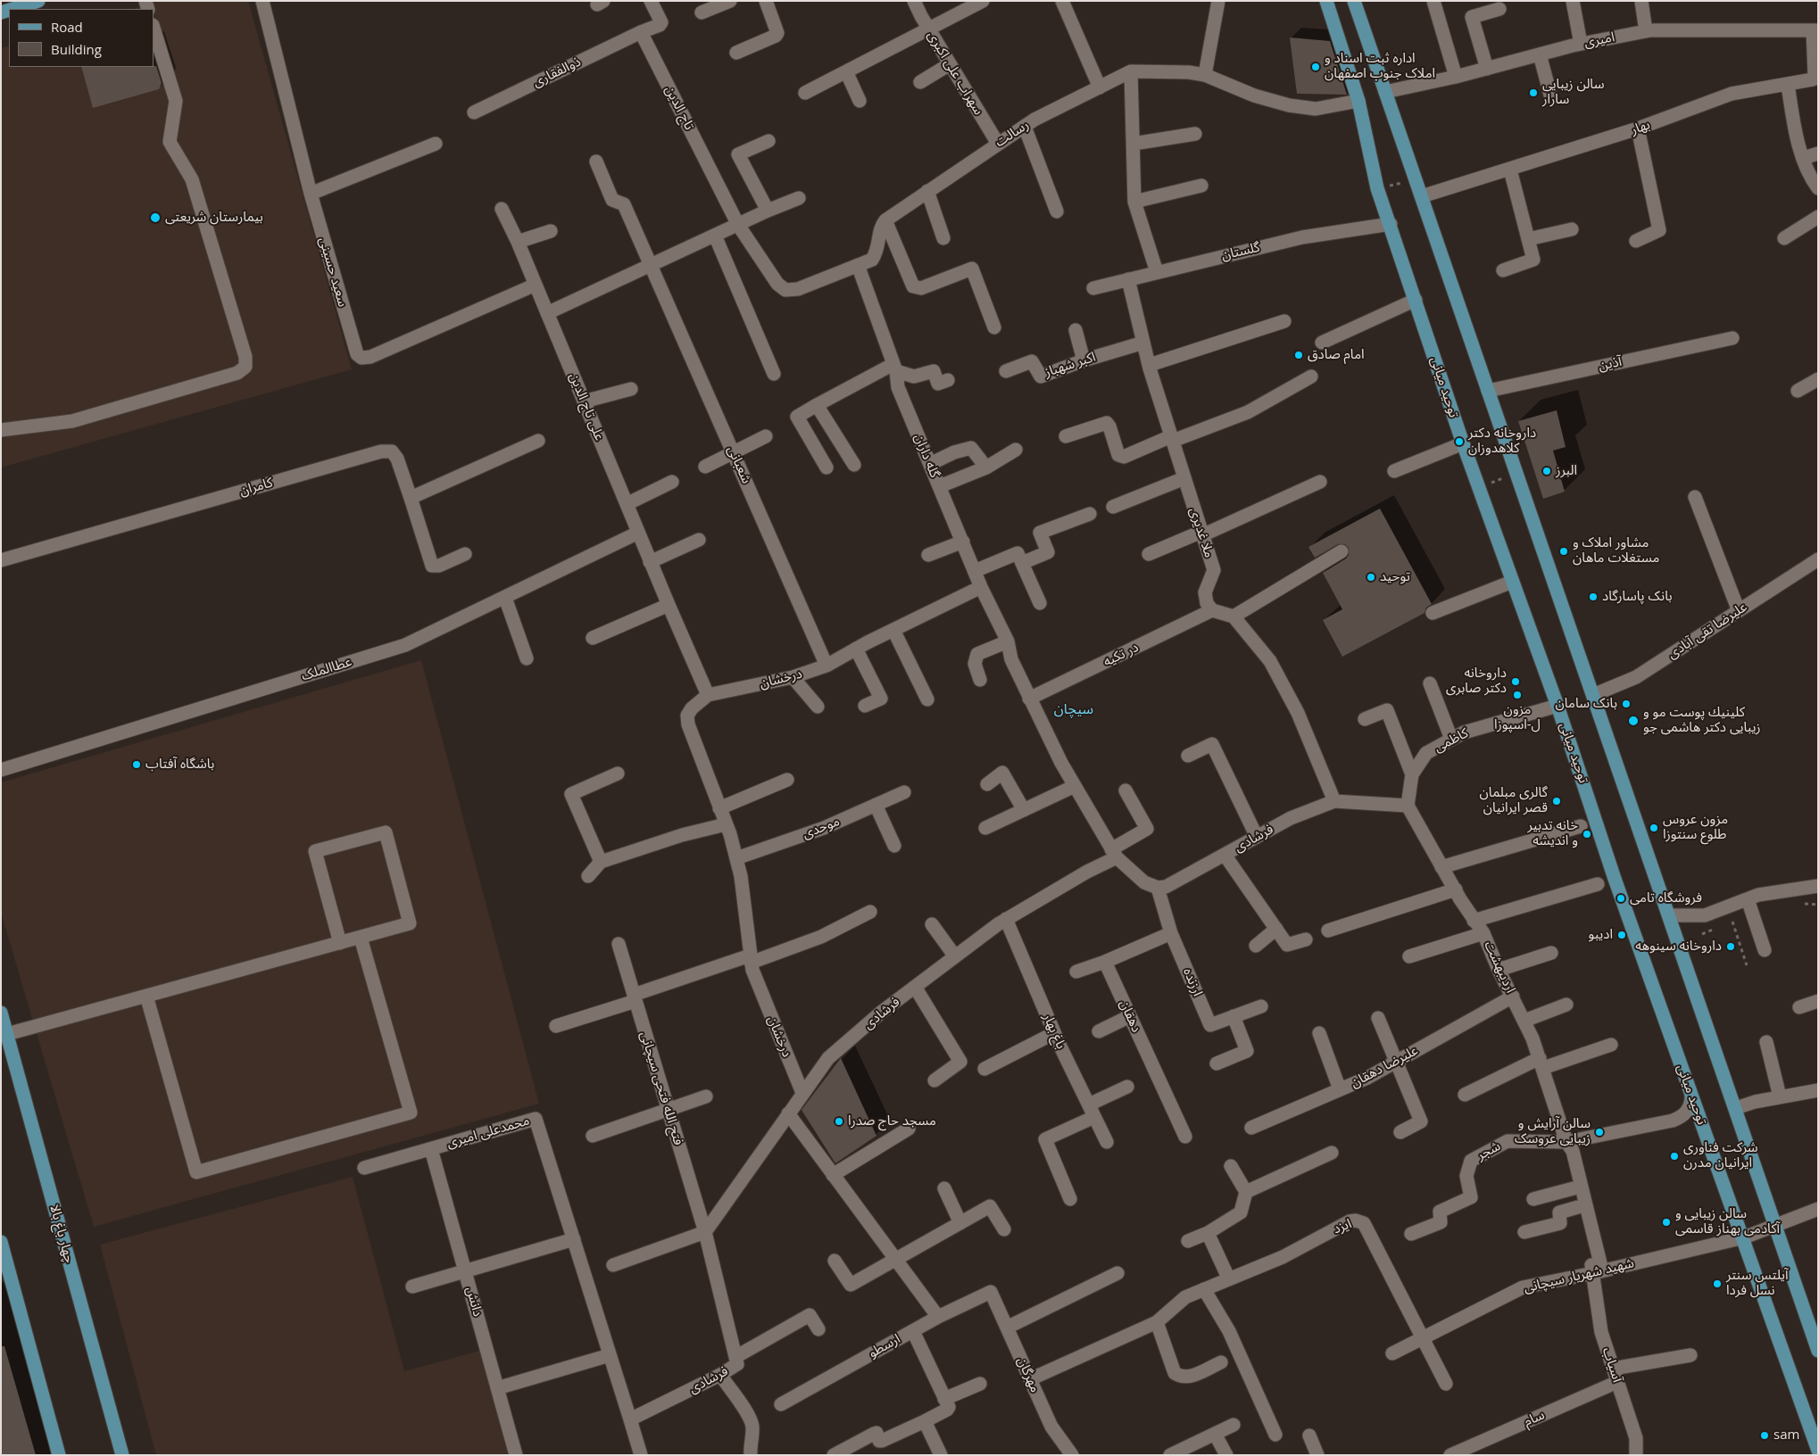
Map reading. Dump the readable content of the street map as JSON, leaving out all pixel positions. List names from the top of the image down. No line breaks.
{"streets":{"main road":["توحید میانی","چهار باغ بالا"],"street":["امیری","ذوالفقاری","سهراب علی اکبری","تاج الدین","بهار","رسالت","گلستان","سعید حسینی","آذین","اکبر شهباز","علی تاج الدین","گله داران","شعبانی","کامران","ملا غدیری","علیرضا تقی آبادی","در تکیه","عطاالملک","درخشان","کاظمی","موحدی","فرشادی","اردیبهشت","ارزنده","دهقان","باغ بهار","علیرضا دهقان","فتح الله فتحی سیچانی","محمدعلی امیری","شجر","ایزد","شهید شهریار سیچانی","دانش","ارسطو","آسیاب","مهرگان","سام"]},"crossings":[["امیری","بهار"],["ذوالفقاری","تاج الدین"],["سهراب علی اکبری","رسالت"],["رسالت","توحید میانی"],["گلستان","توحید میانی"],["گلستان","ملا غدیری"],["سعید حسینی","علی تاج الدین"],["اکبر شهباز","ملا غدیری"],["توحید میانی","کاظمی"],["توحید میانی","شهید شهریار سیچانی"],["علی تاج الدین","عطاالملک"],["علی تاج الدین","درخشان"],["گله داران","در تکیه"],["گله داران","درخشان"],["شعبانی","درخشان"],["ملا غدیری","در تکیه"],["درخشان","موحدی"],["درخشان","فرشادی"],["کاظمی","فرشادی"],["کاظمی","اردیبهشت"],["فرشادی","اردیبهشت"],["فرشادی","ارزنده"],["فرشادی","باغ بهار"],["فرشادی","فتح الله فتحی سیچانی"],["اردیبهشت","علیرضا دهقان"],["اردیبهشت","شجر"],["اردیبهشت","شهید شهریار سیچانی"],["اردیبهشت","آسیاب"],["محمدعلی امیری","دانش"],["ایزد","شهید شهریار سیچانی"],["ایزد","مهرگان"],["شهید شهریار سیچانی","آسیاب"],["ارسطو","مهرگان"],["آسیاب","سام"]],"districts":["سیچان"],"places":["اداره ثبت اسناد و املاک جنوب اصفهان","سالن زیبایی سارار","بیمارستان شریعتی","امام صادق","داروخانه دکتر کلاهدوزان","البرز","مشاور املاک و مستغلات ماهان","توحید","بانک پاسارگاد","داروخانه دکتر صابری","مزون ل-اسپوزا","بانک سامان","كلينيك پوست مو و زيبايى دکتر هاشمی جو","باشگاه آفتاب","گالری مبلمان قصر ایرانیان","مزون عروس طلوع سنتوزا","خانه تدبیر و اندیشه","فروشگاه تامی","ادیبو","داروخانه سینوهه","مسجد حاج صدرا","سالن آرایش و زیبایی عروسک","شرکت فناوری ایرانیان مدرن","سالن زیبایی و آکادمی بهناز قاسمی","آیلتس سنتر نسل فردا","sam"],"legend":["Road","Building"]}
